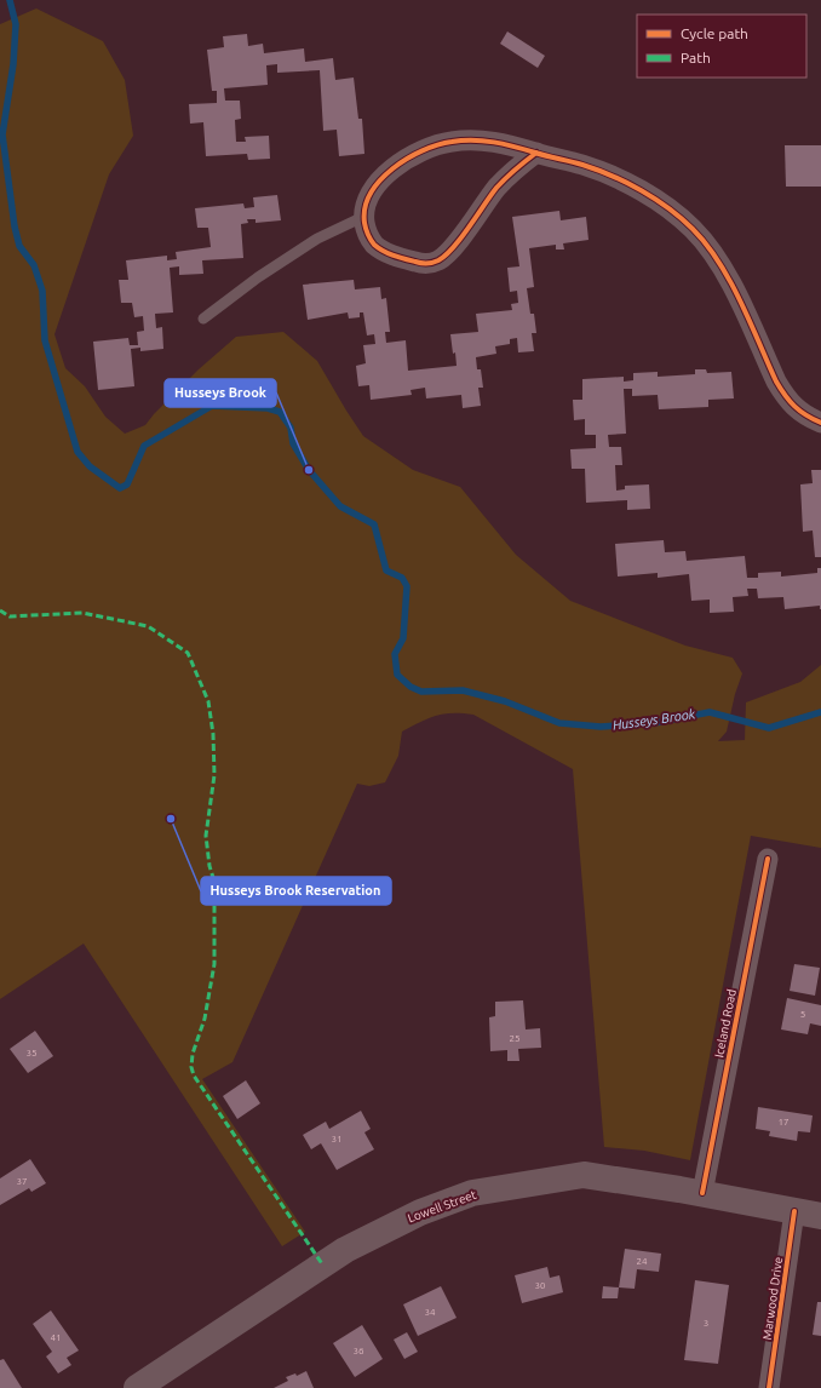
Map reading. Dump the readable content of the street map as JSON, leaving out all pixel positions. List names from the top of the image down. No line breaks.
{"streets":{"main road":["Lowell Street"],"street":["Iceland Road","Marwood Drive"]},"crossings":[["Iceland Road","Lowell Street"],["Lowell Street","Marwood Drive"]],"water":["Husseys Brook"],"places":["Husseys Brook","Husseys Brook Reservation"],"house_numbers":["5","25","35","17","31","37","24","30","34","3","41","36"],"legend":["Cycle path","Path"]}
